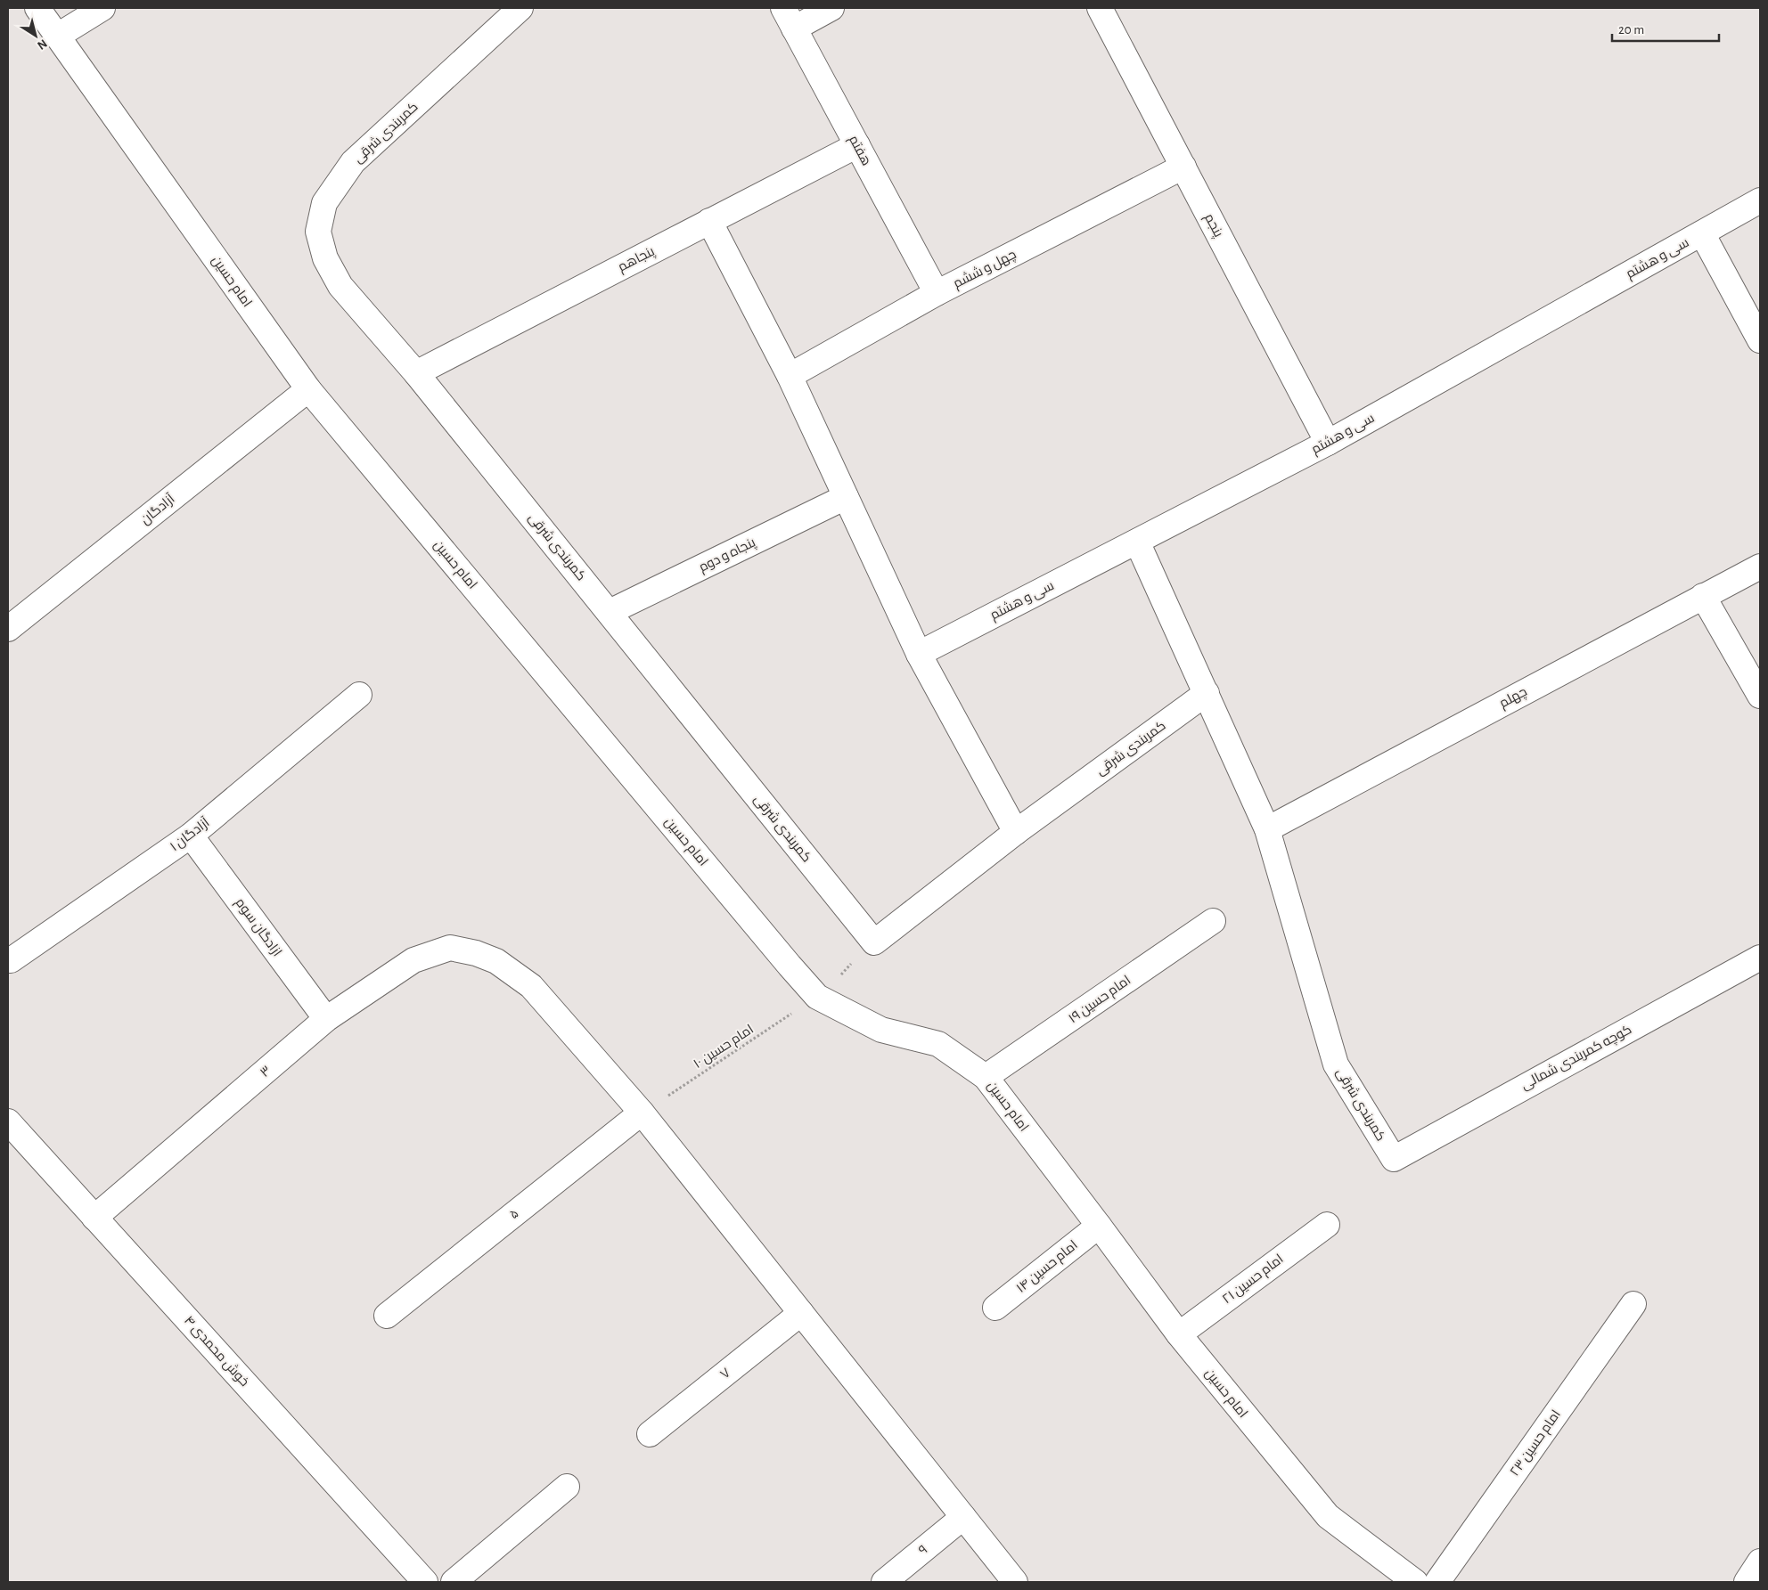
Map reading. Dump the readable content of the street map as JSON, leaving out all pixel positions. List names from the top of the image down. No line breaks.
{"streets":{"street":["کمربندی شرقی","هفتم","پنجم","سی و هشتم","پنجاهم","چهل و ششم","امام حسین","آزادگان","پنجاه و دوم","چهلم","آزادگان ۱","ازادگان سوم","امام حسین ۱۹","کوچه کمربندی شمالی","۳","۵","امام حسین ۱۴","امام حسین ۲۱","خوش محمدی ۴","۷","امام حسین ۲۳","۹"],"path":["امام حسین ۱۰"]},"crossings":[["کمربندی شرقی","پنجاهم"],["کمربندی شرقی","پنجاه و دوم"],["کمربندی شرقی","چهلم"],["کمربندی شرقی","امام حسین ۱۰"],["کمربندی شرقی","کوچه کمربندی شمالی"],["هفتم","پنجاهم"],["هفتم","چهل و ششم"],["پنجم","سی و هشتم"],["پنجم","چهل و ششم"],["امام حسین","آزادگان"],["امام حسین","امام حسین ۱۹"],["امام حسین","امام حسین ۱۰"],["امام حسین","امام حسین ۱۴"],["امام حسین","امام حسین ۲۱"],["آزادگان ۱","ازادگان سوم"],["ازادگان سوم","۳"],["امام حسین ۱۰","۳"],["امام حسین ۱۰","۵"],["۳","۵"],["۳","خوش محمدی ۴"]],"scale_bar":"20 m","north":"bottom right"}
